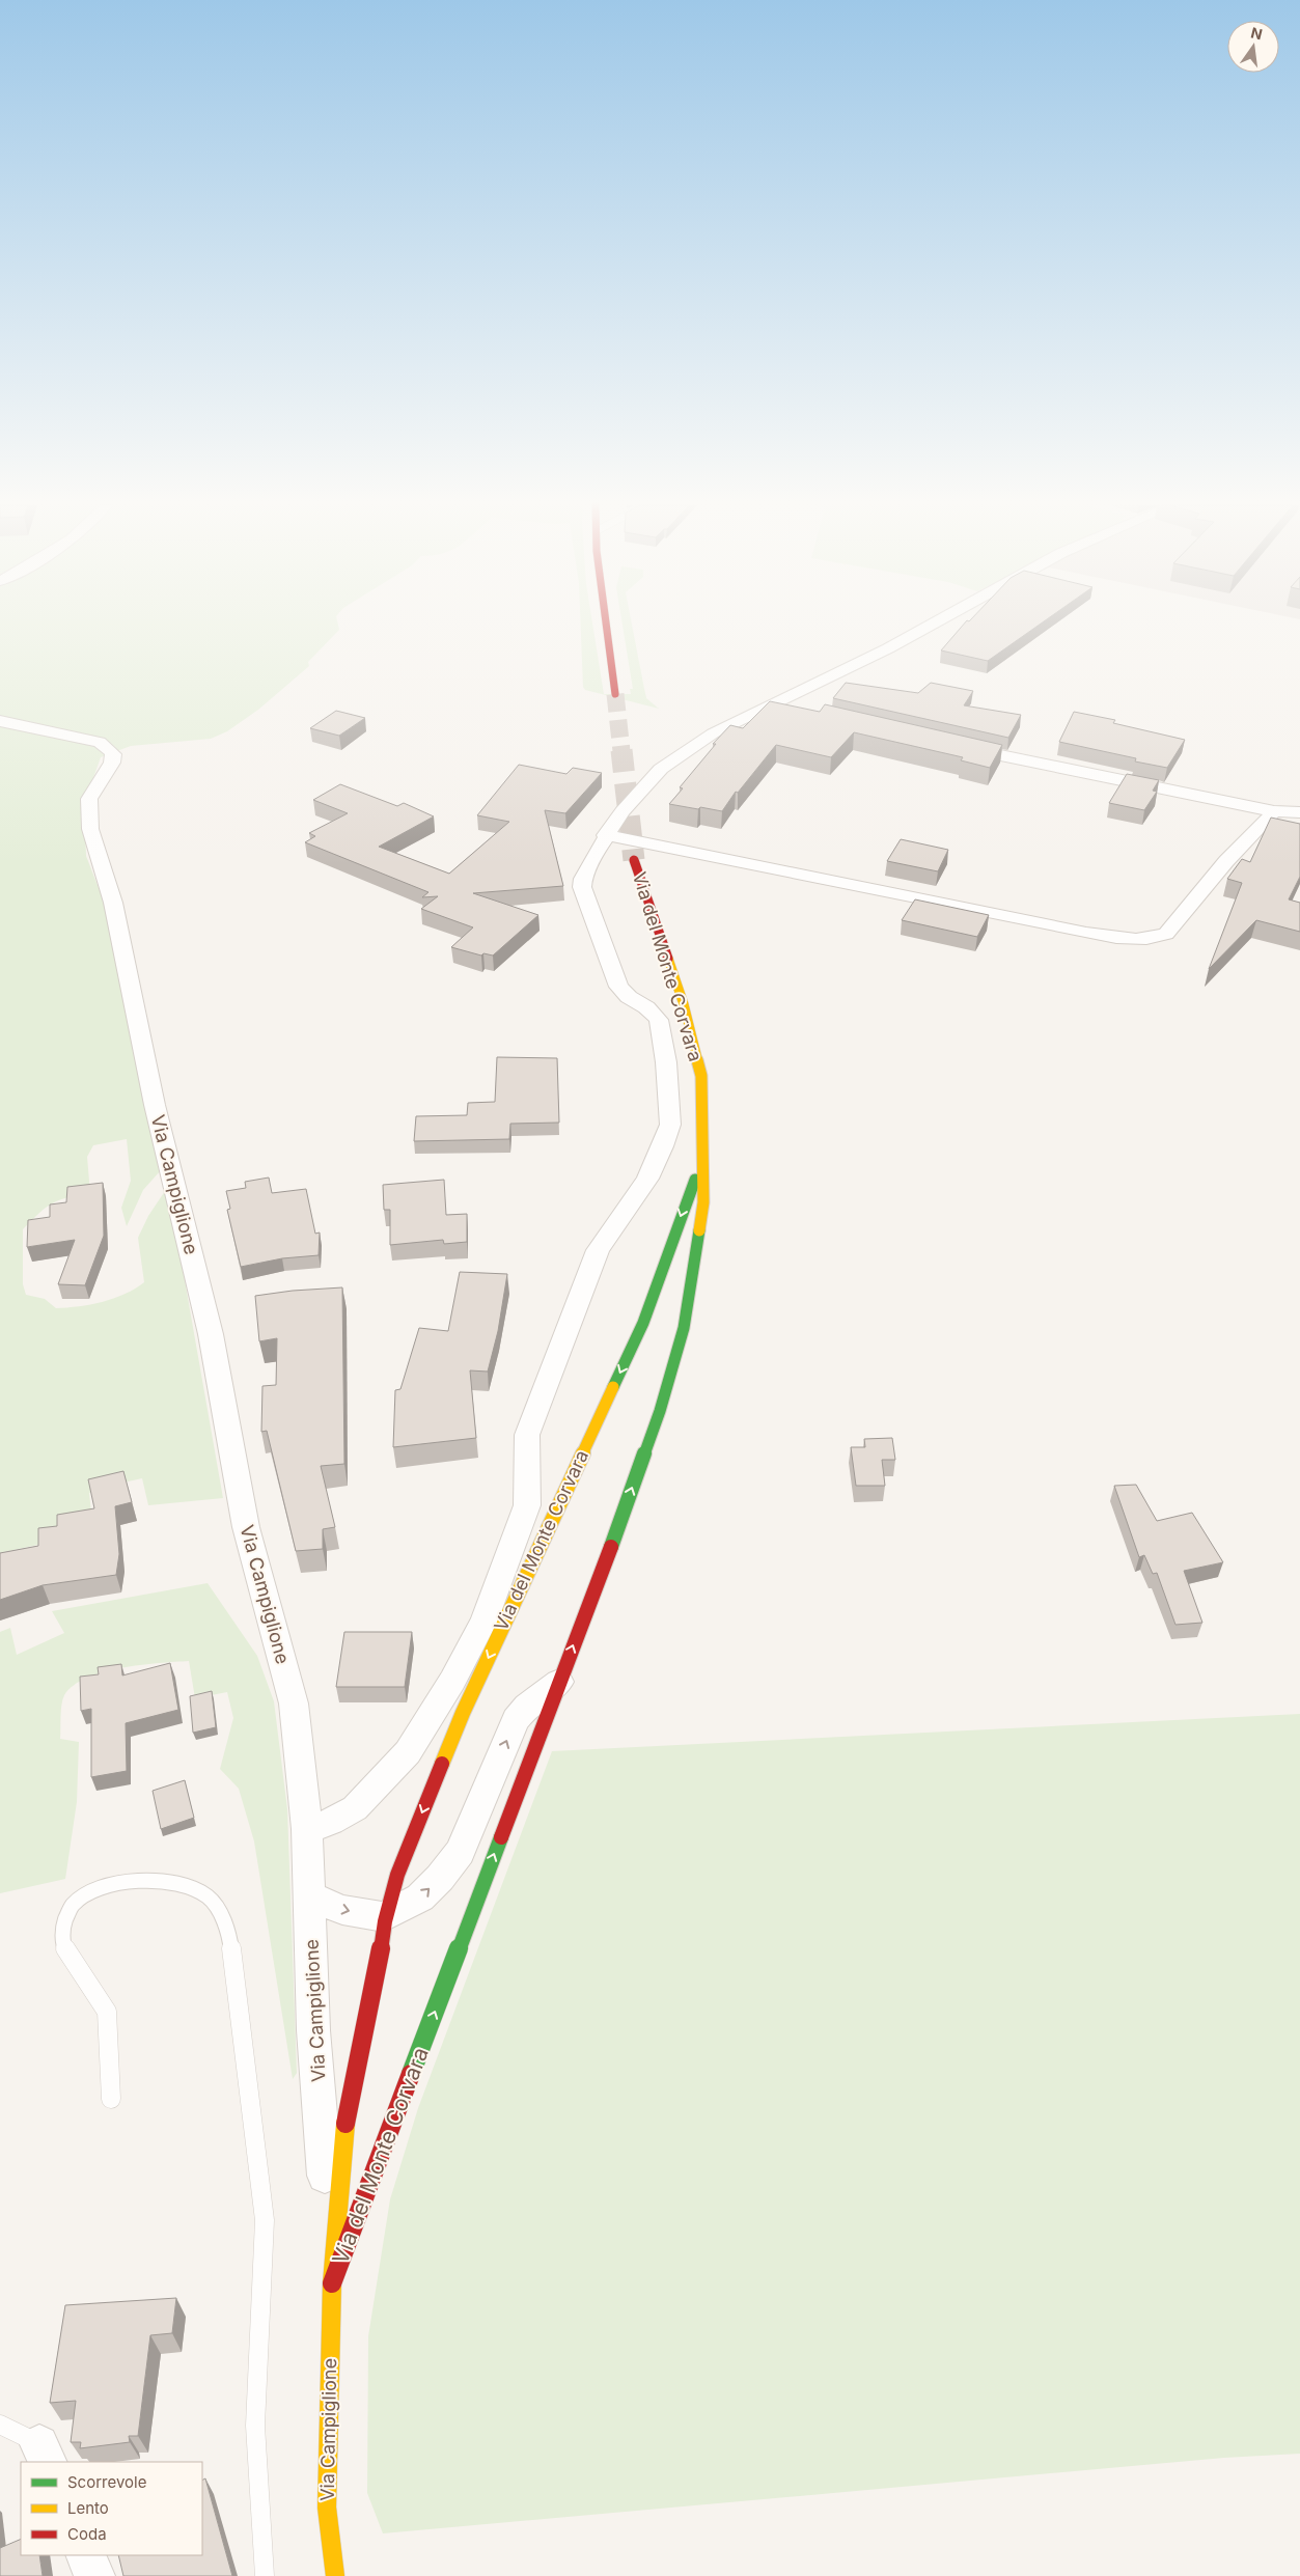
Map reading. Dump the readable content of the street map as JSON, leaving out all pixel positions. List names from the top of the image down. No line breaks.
{"streets":{"main road":["Via del Monte Corvara","Via Campiglione"]},"crossings":[["Via del Monte Corvara","Via Campiglione"]],"legend":["Scorrevole","Lento","Coda"],"north":"top"}
